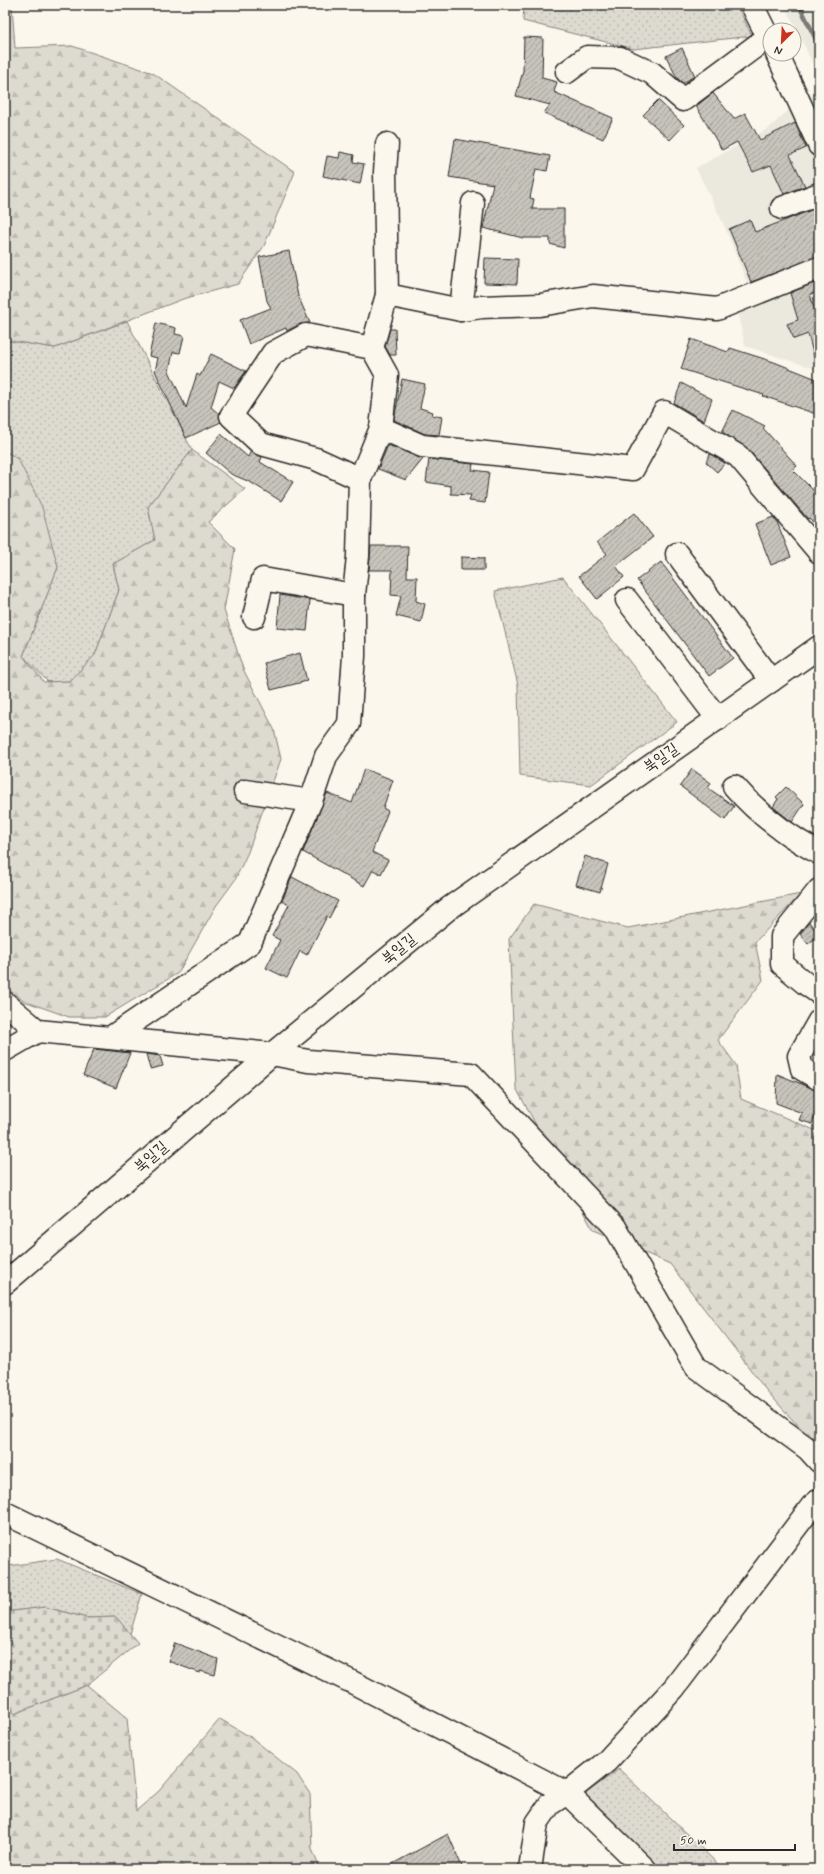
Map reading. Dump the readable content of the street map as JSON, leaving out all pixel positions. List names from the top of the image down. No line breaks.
{"streets":{"street":["북일길"]},"scale_bar":"50 m","north":"bottom left"}
